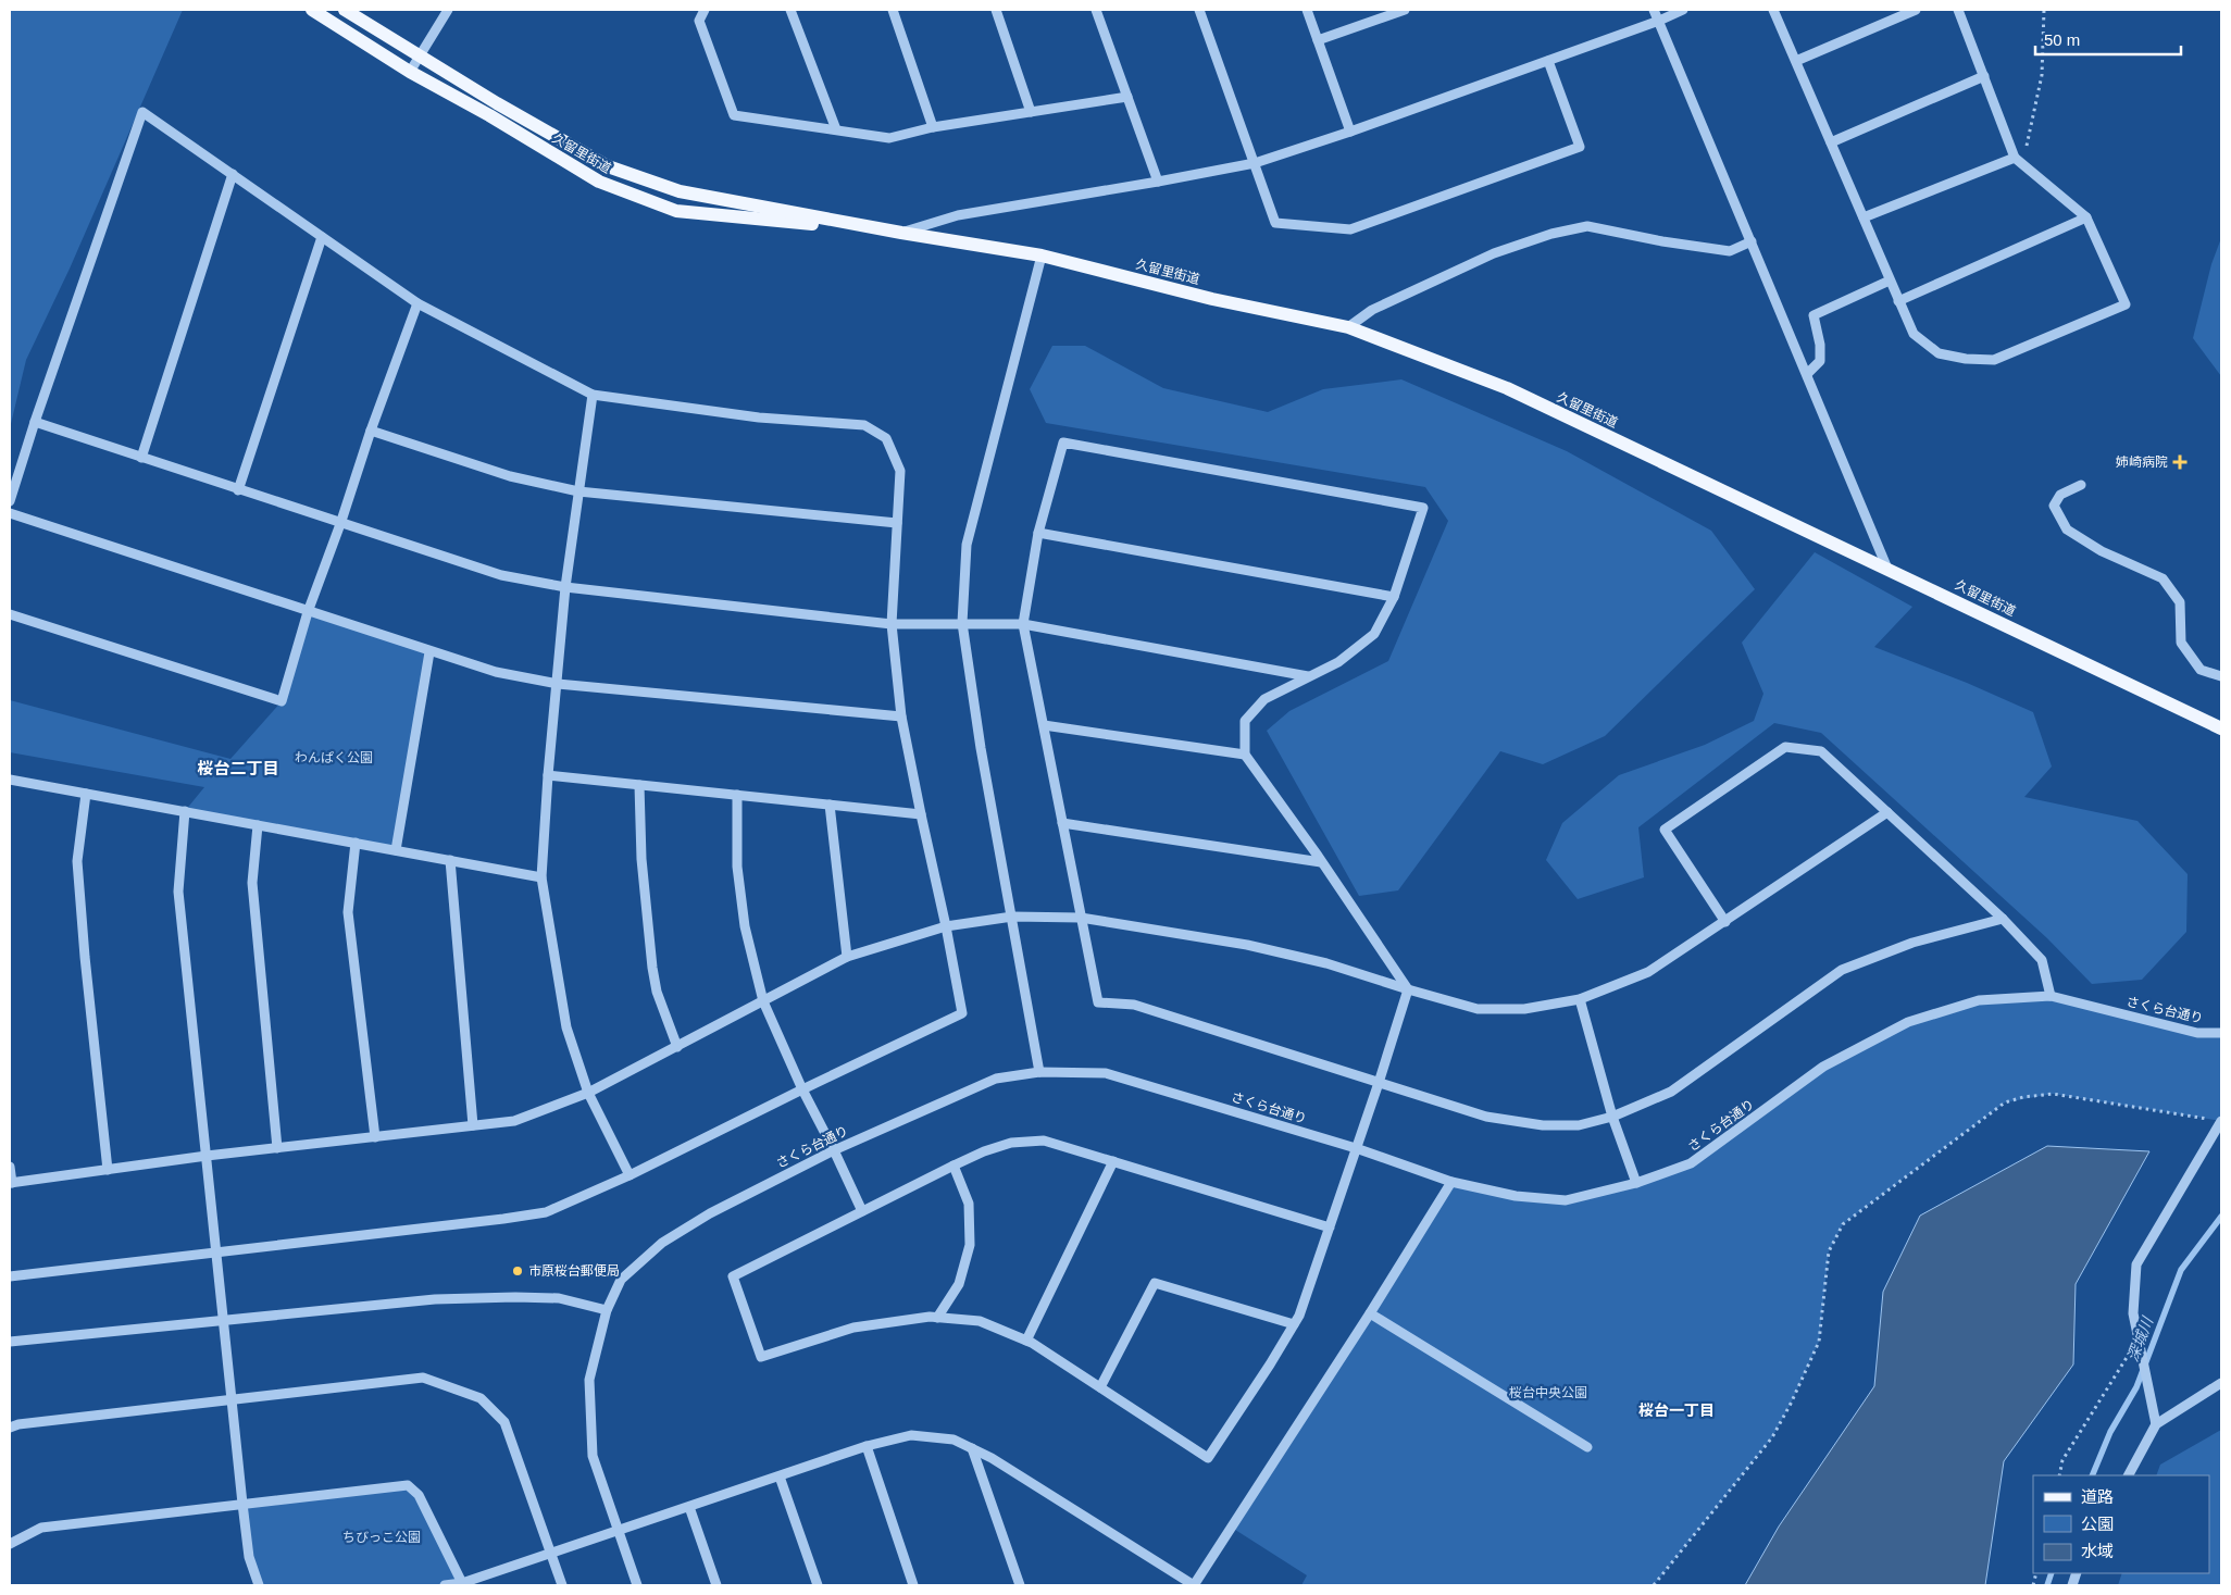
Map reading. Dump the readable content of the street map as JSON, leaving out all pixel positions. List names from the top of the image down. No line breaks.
{"streets":{"main road":["久留里街道"],"street":["さくら台通り"]},"districts":["桜台二丁目","桜台一丁目"],"water":["深城川"],"parks":["わんぱく公園","桜台中央公園","ちびっこ公園"],"places":{"health":["姉崎病院"],"other":["市原桜台郵便局"]},"legend":["道路","公園","水域"],"scale_bar":"50 m"}
